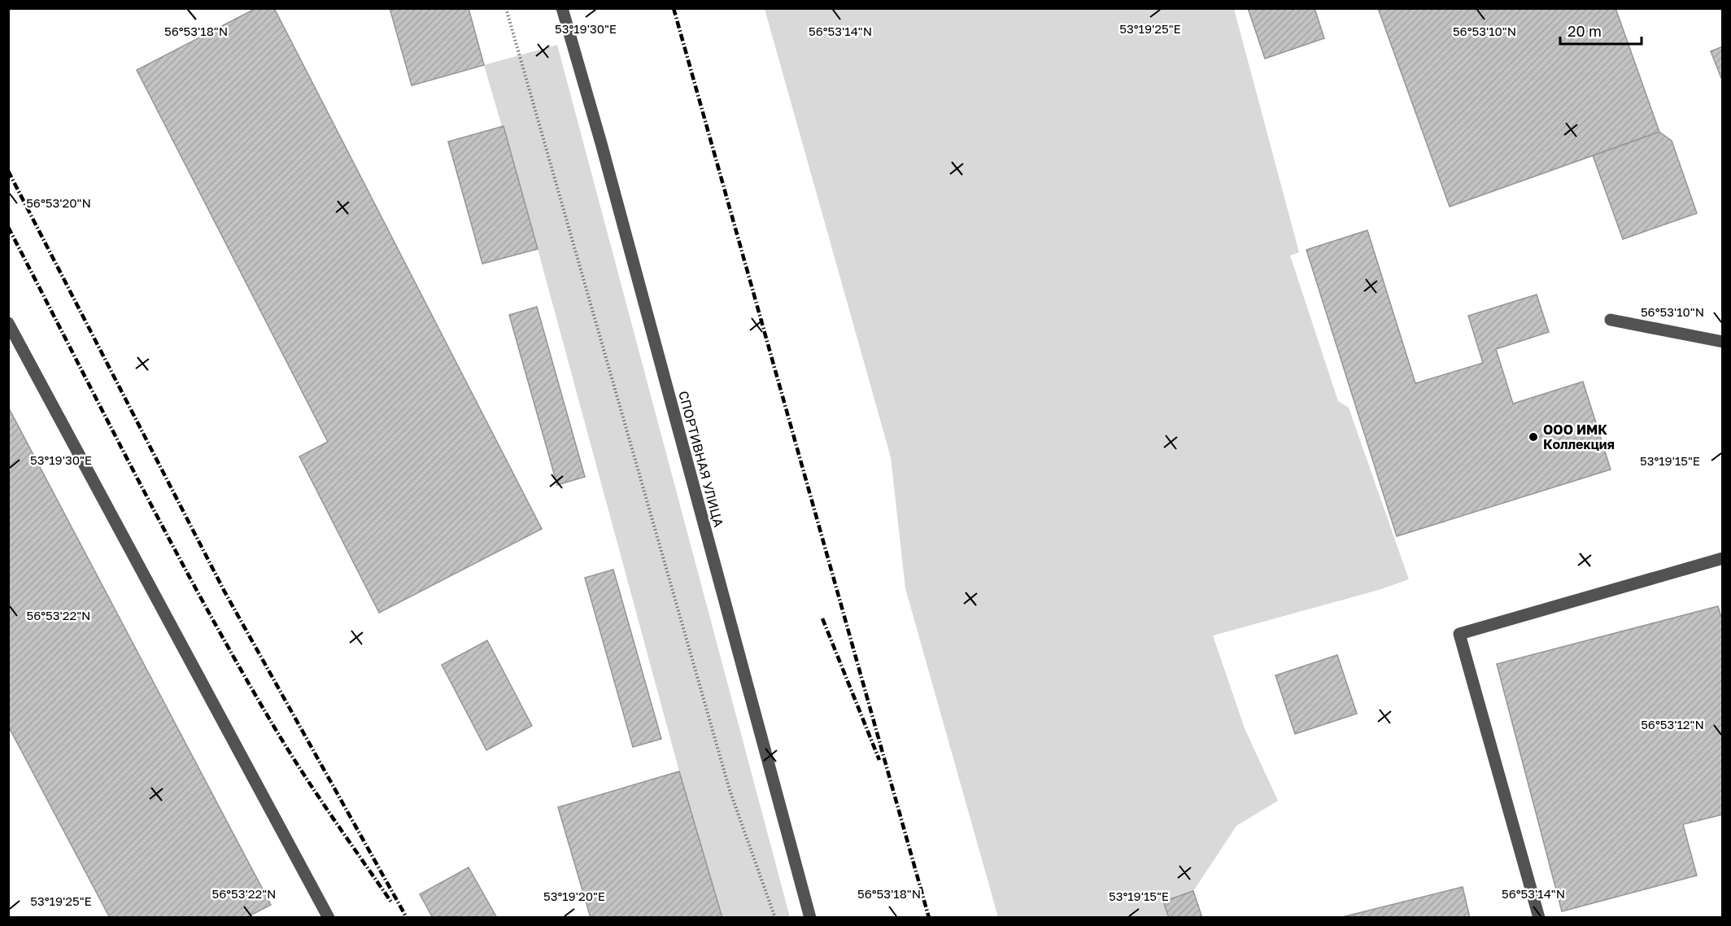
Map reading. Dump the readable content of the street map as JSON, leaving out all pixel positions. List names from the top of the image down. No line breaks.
{"streets":{"street":["СПОРТИВНАЯ УЛИЦА"]},"places":["ООО ИМК Коллекция"],"scale_bar":"20 m","coordinates":["53°19'30\"E","53°19'25\"E","56°53'18\"N","56°53'14\"N","56°53'10\"N","56°53'20\"N","53°19'15\"E","56°53'22\"N","56°53'12\"N","53°19'20\"E"]}
